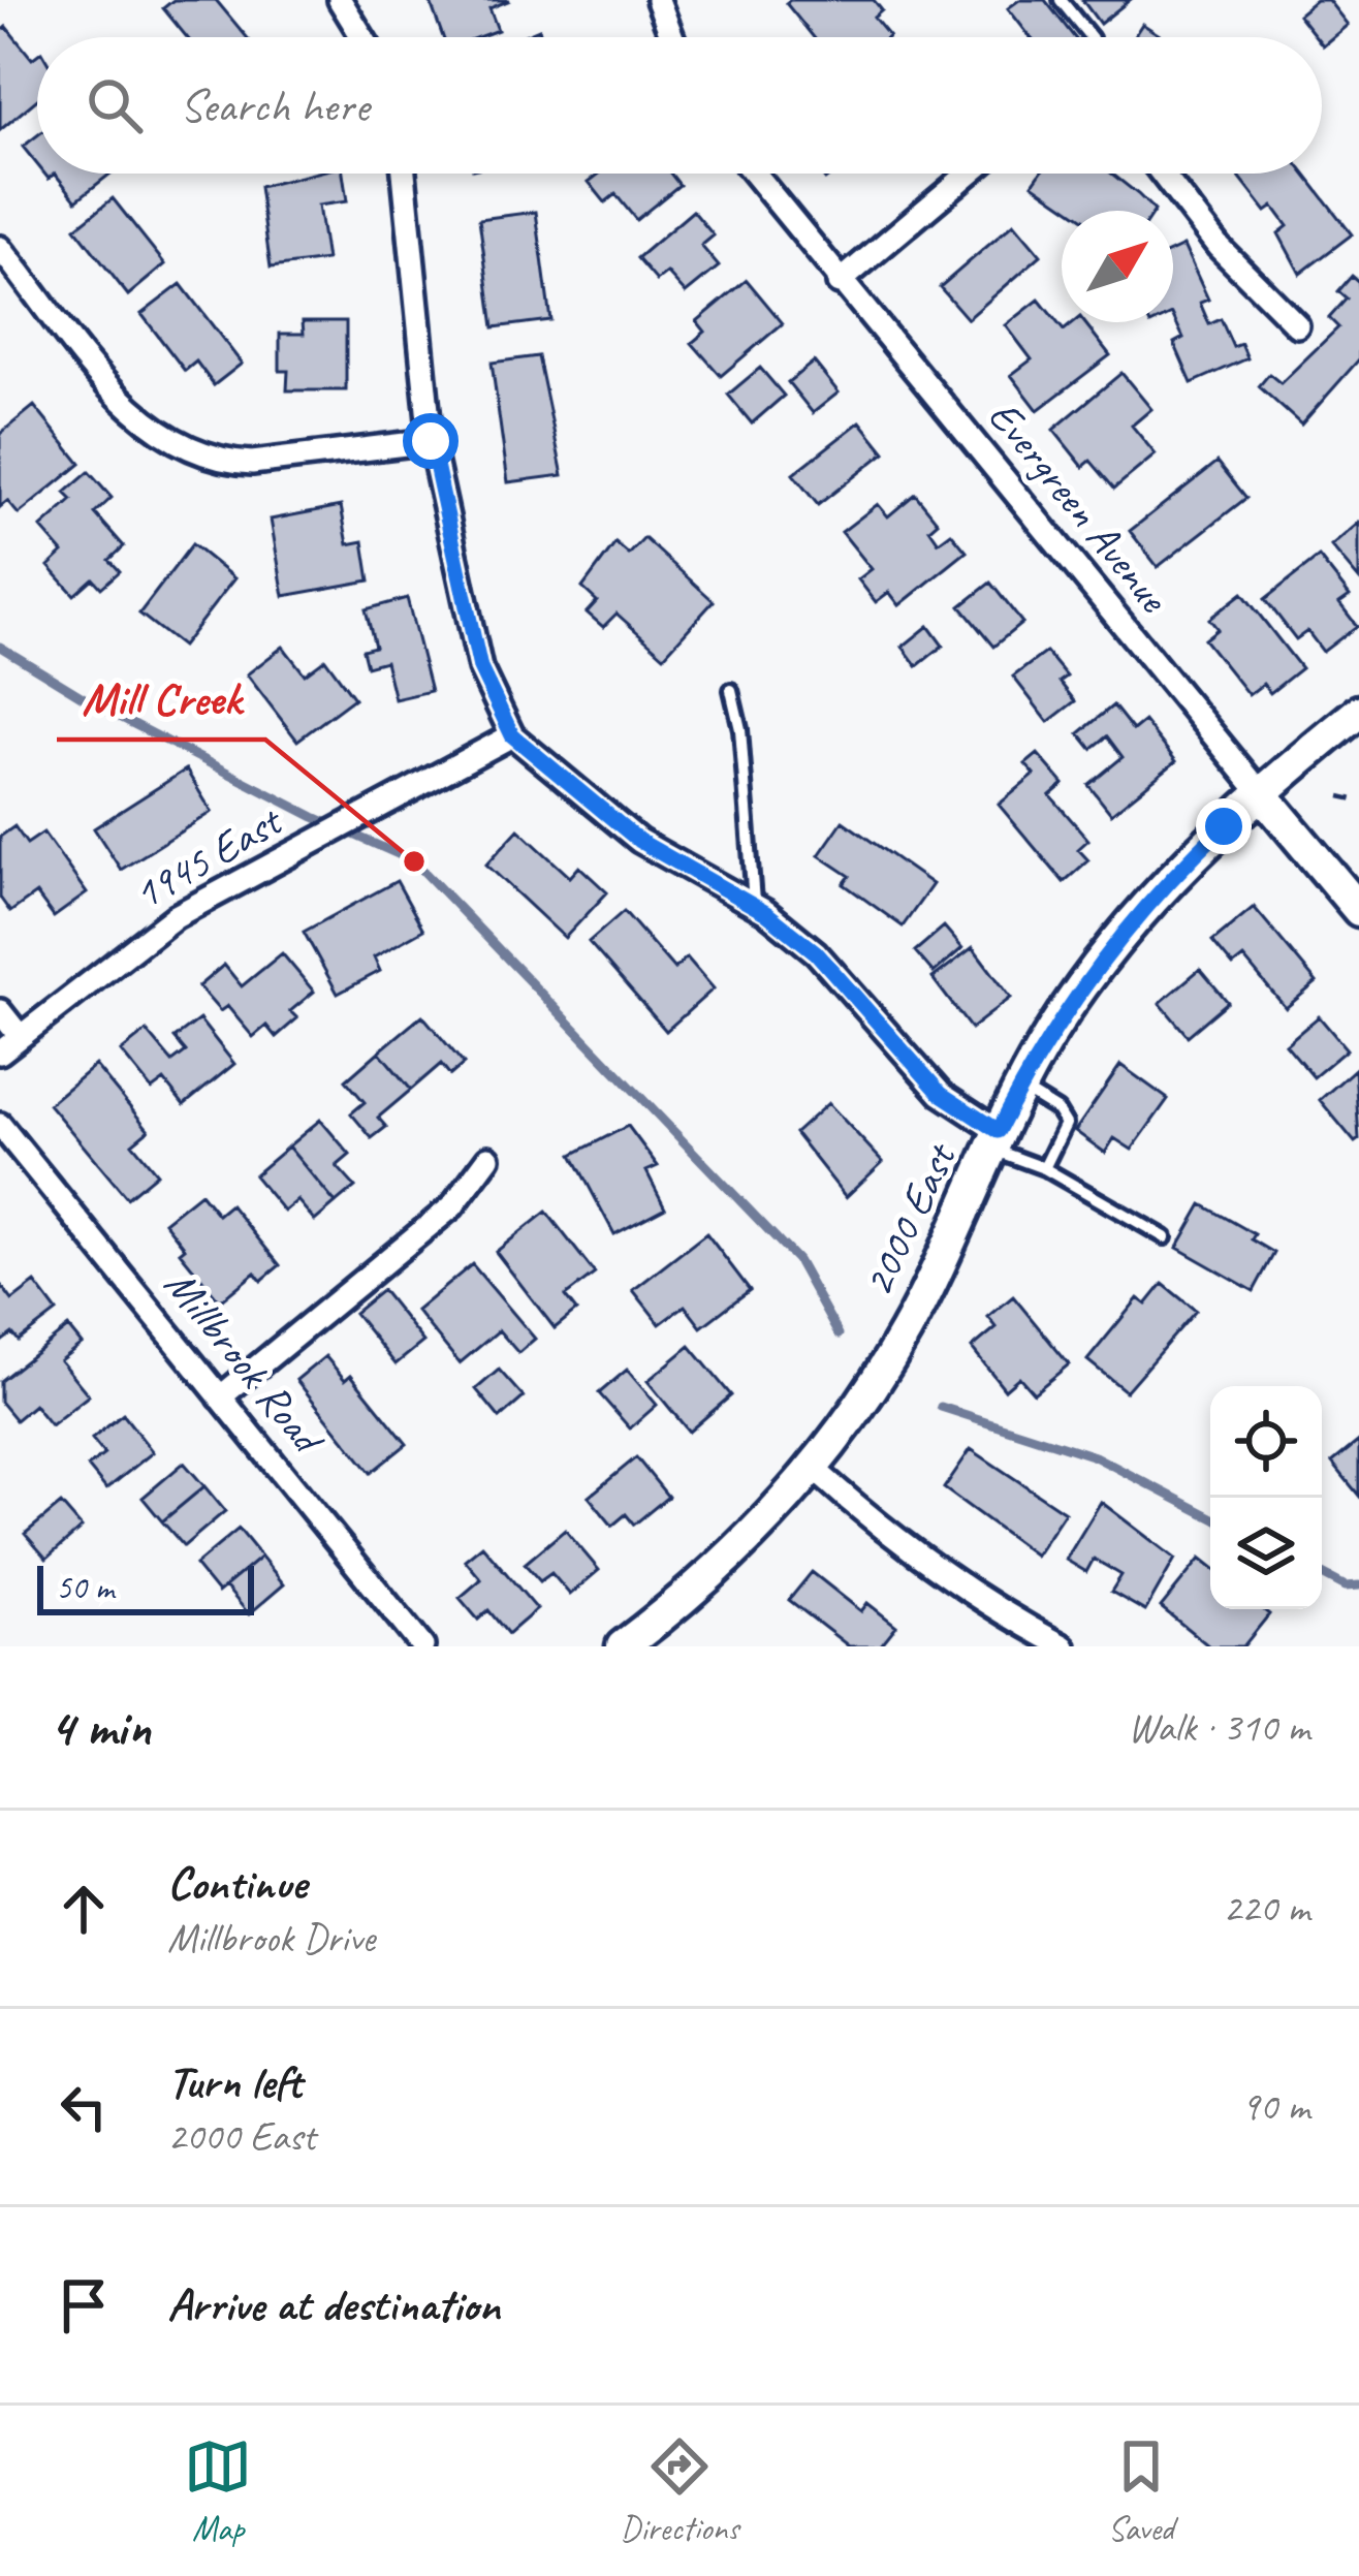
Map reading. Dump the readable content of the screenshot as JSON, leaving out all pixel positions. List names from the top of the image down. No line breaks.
{"streets":{"street":["Evergreen Avenue","1945 East","2000 East","Millbrook Road"]},"crossings":[["Evergreen Avenue","2000 East"]],"places":["Mill Creek"],"scale_bar":"50 m","north":"top right","page":{"search":"Search here","scale":"50 m","heading":["4 min","Walk · 310 m"],"list":[["Continue","Millbrook Drive","220 m"],["Turn left","2000 East","90 m"],"Arrive at destination"],"nav":["Map","Directions","Saved"]}}
